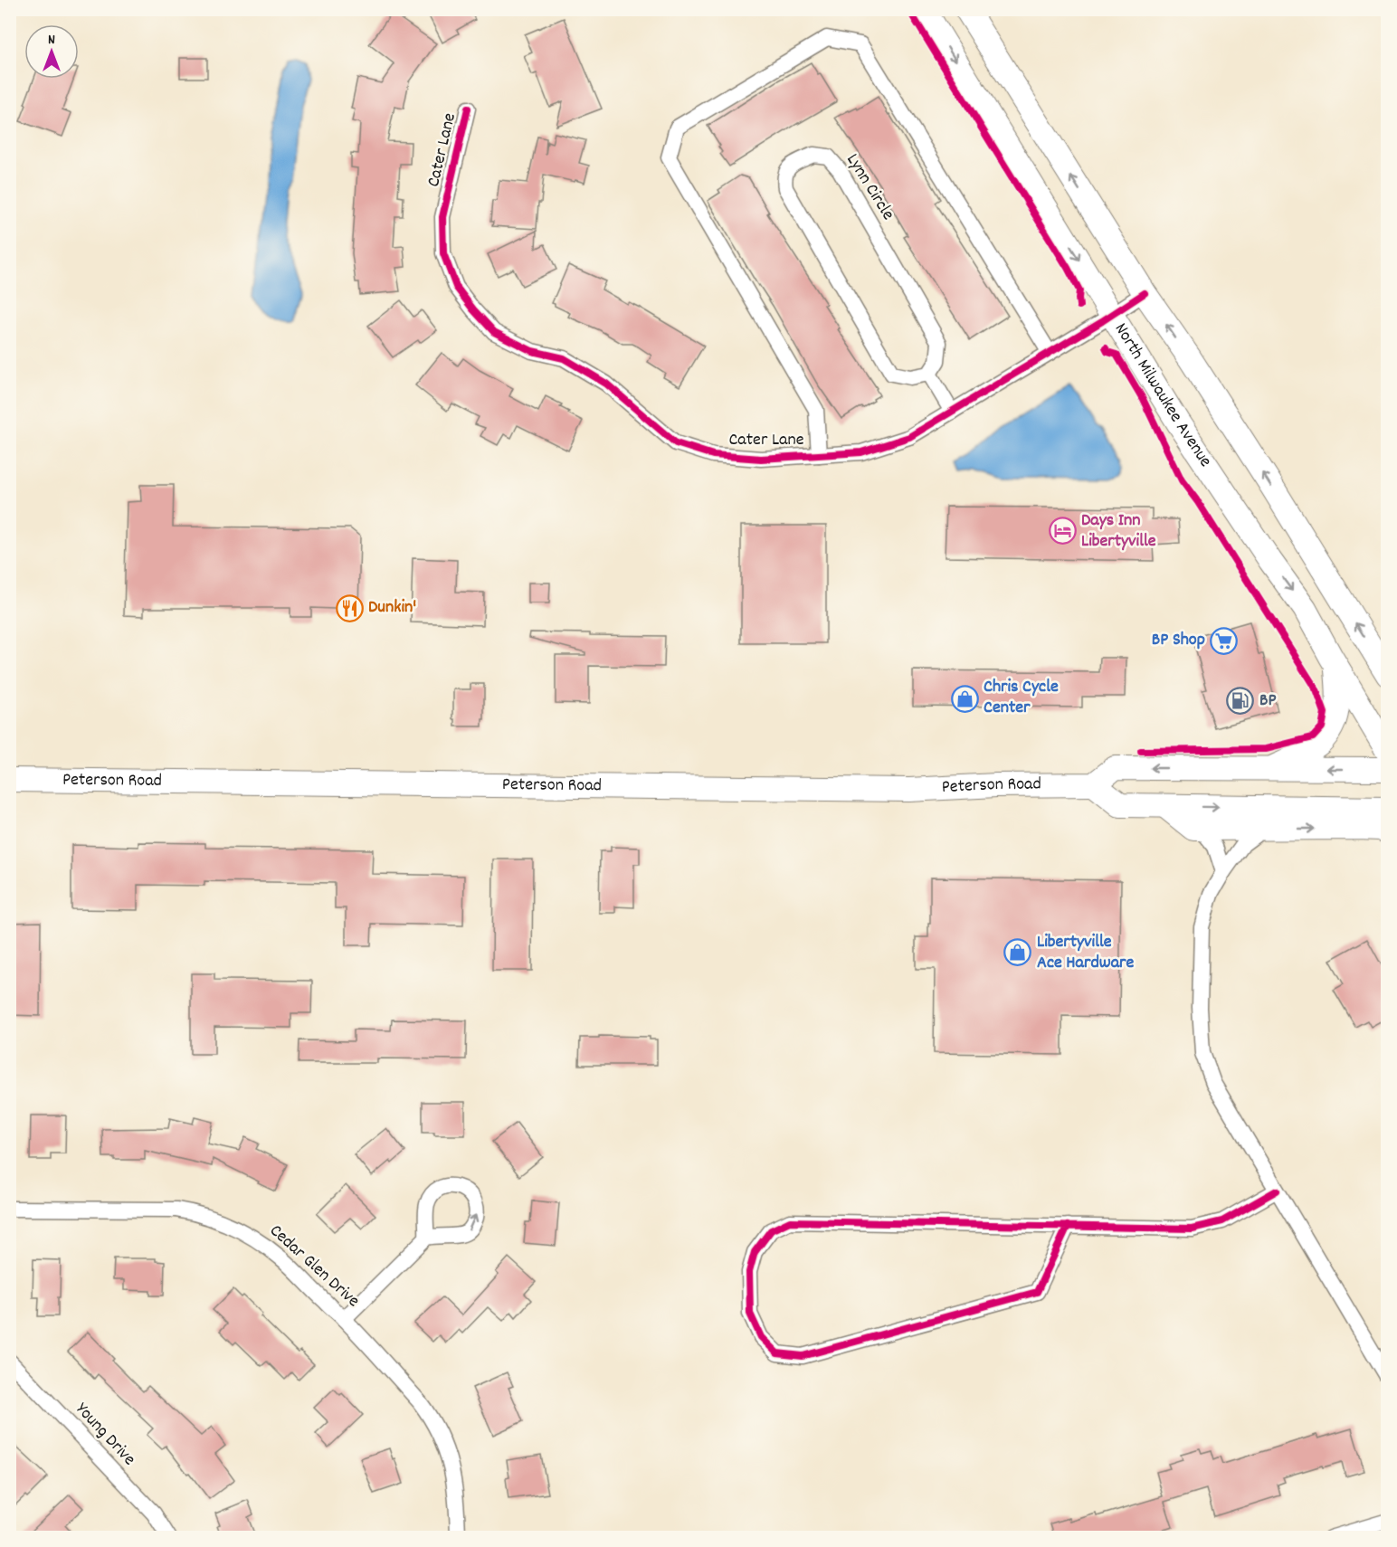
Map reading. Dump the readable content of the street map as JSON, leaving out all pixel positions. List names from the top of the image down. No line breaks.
{"streets":{"main road":["North Milwaukee Avenue","Peterson Road"],"street":["Cater Lane","Lynn Circle","Cedar Glen Drive","Young Drive"]},"crossings":[["Cater Lane","North Milwaukee Avenue"]],"places":{"hotel":["Days Inn Libertyville"],"restaurant":["Dunkin'"],"supermarket":["BP Shop"],"shop":["Chris Cycle Center","Libertyville Ace Hardware"],"fuel station":["BP"]},"north":"top"}
